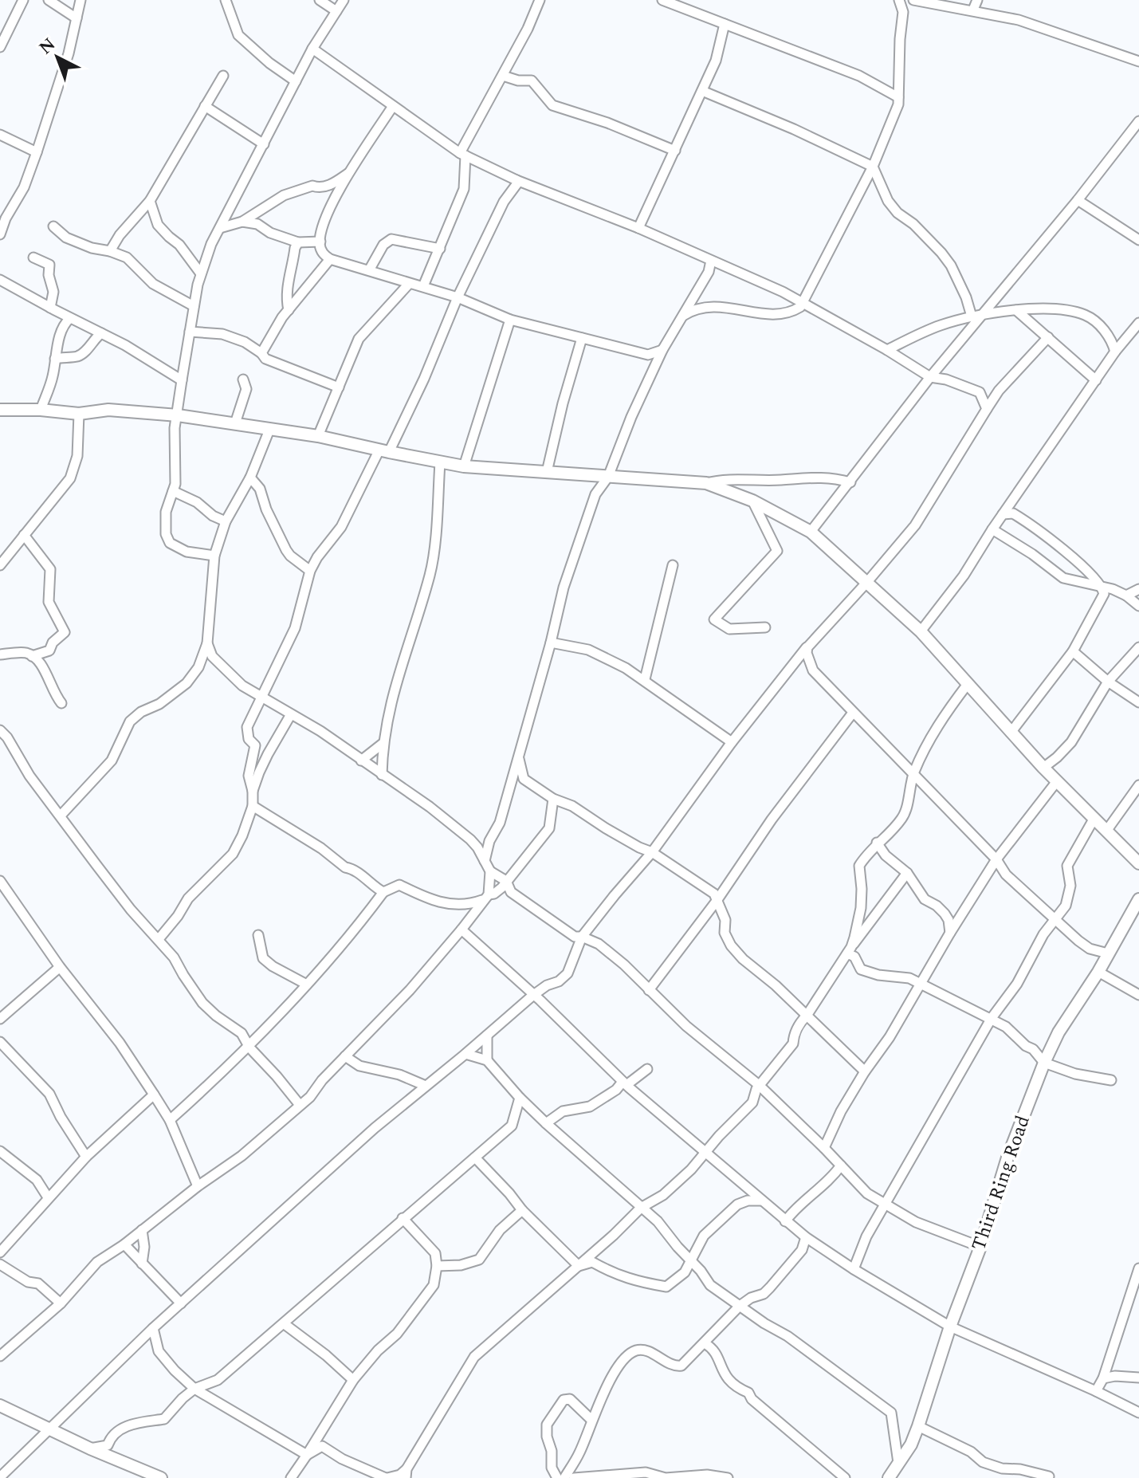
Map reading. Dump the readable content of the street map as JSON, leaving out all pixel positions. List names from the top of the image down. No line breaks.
{"streets":{"street":["Third Ring Road"]},"north":"top left"}
